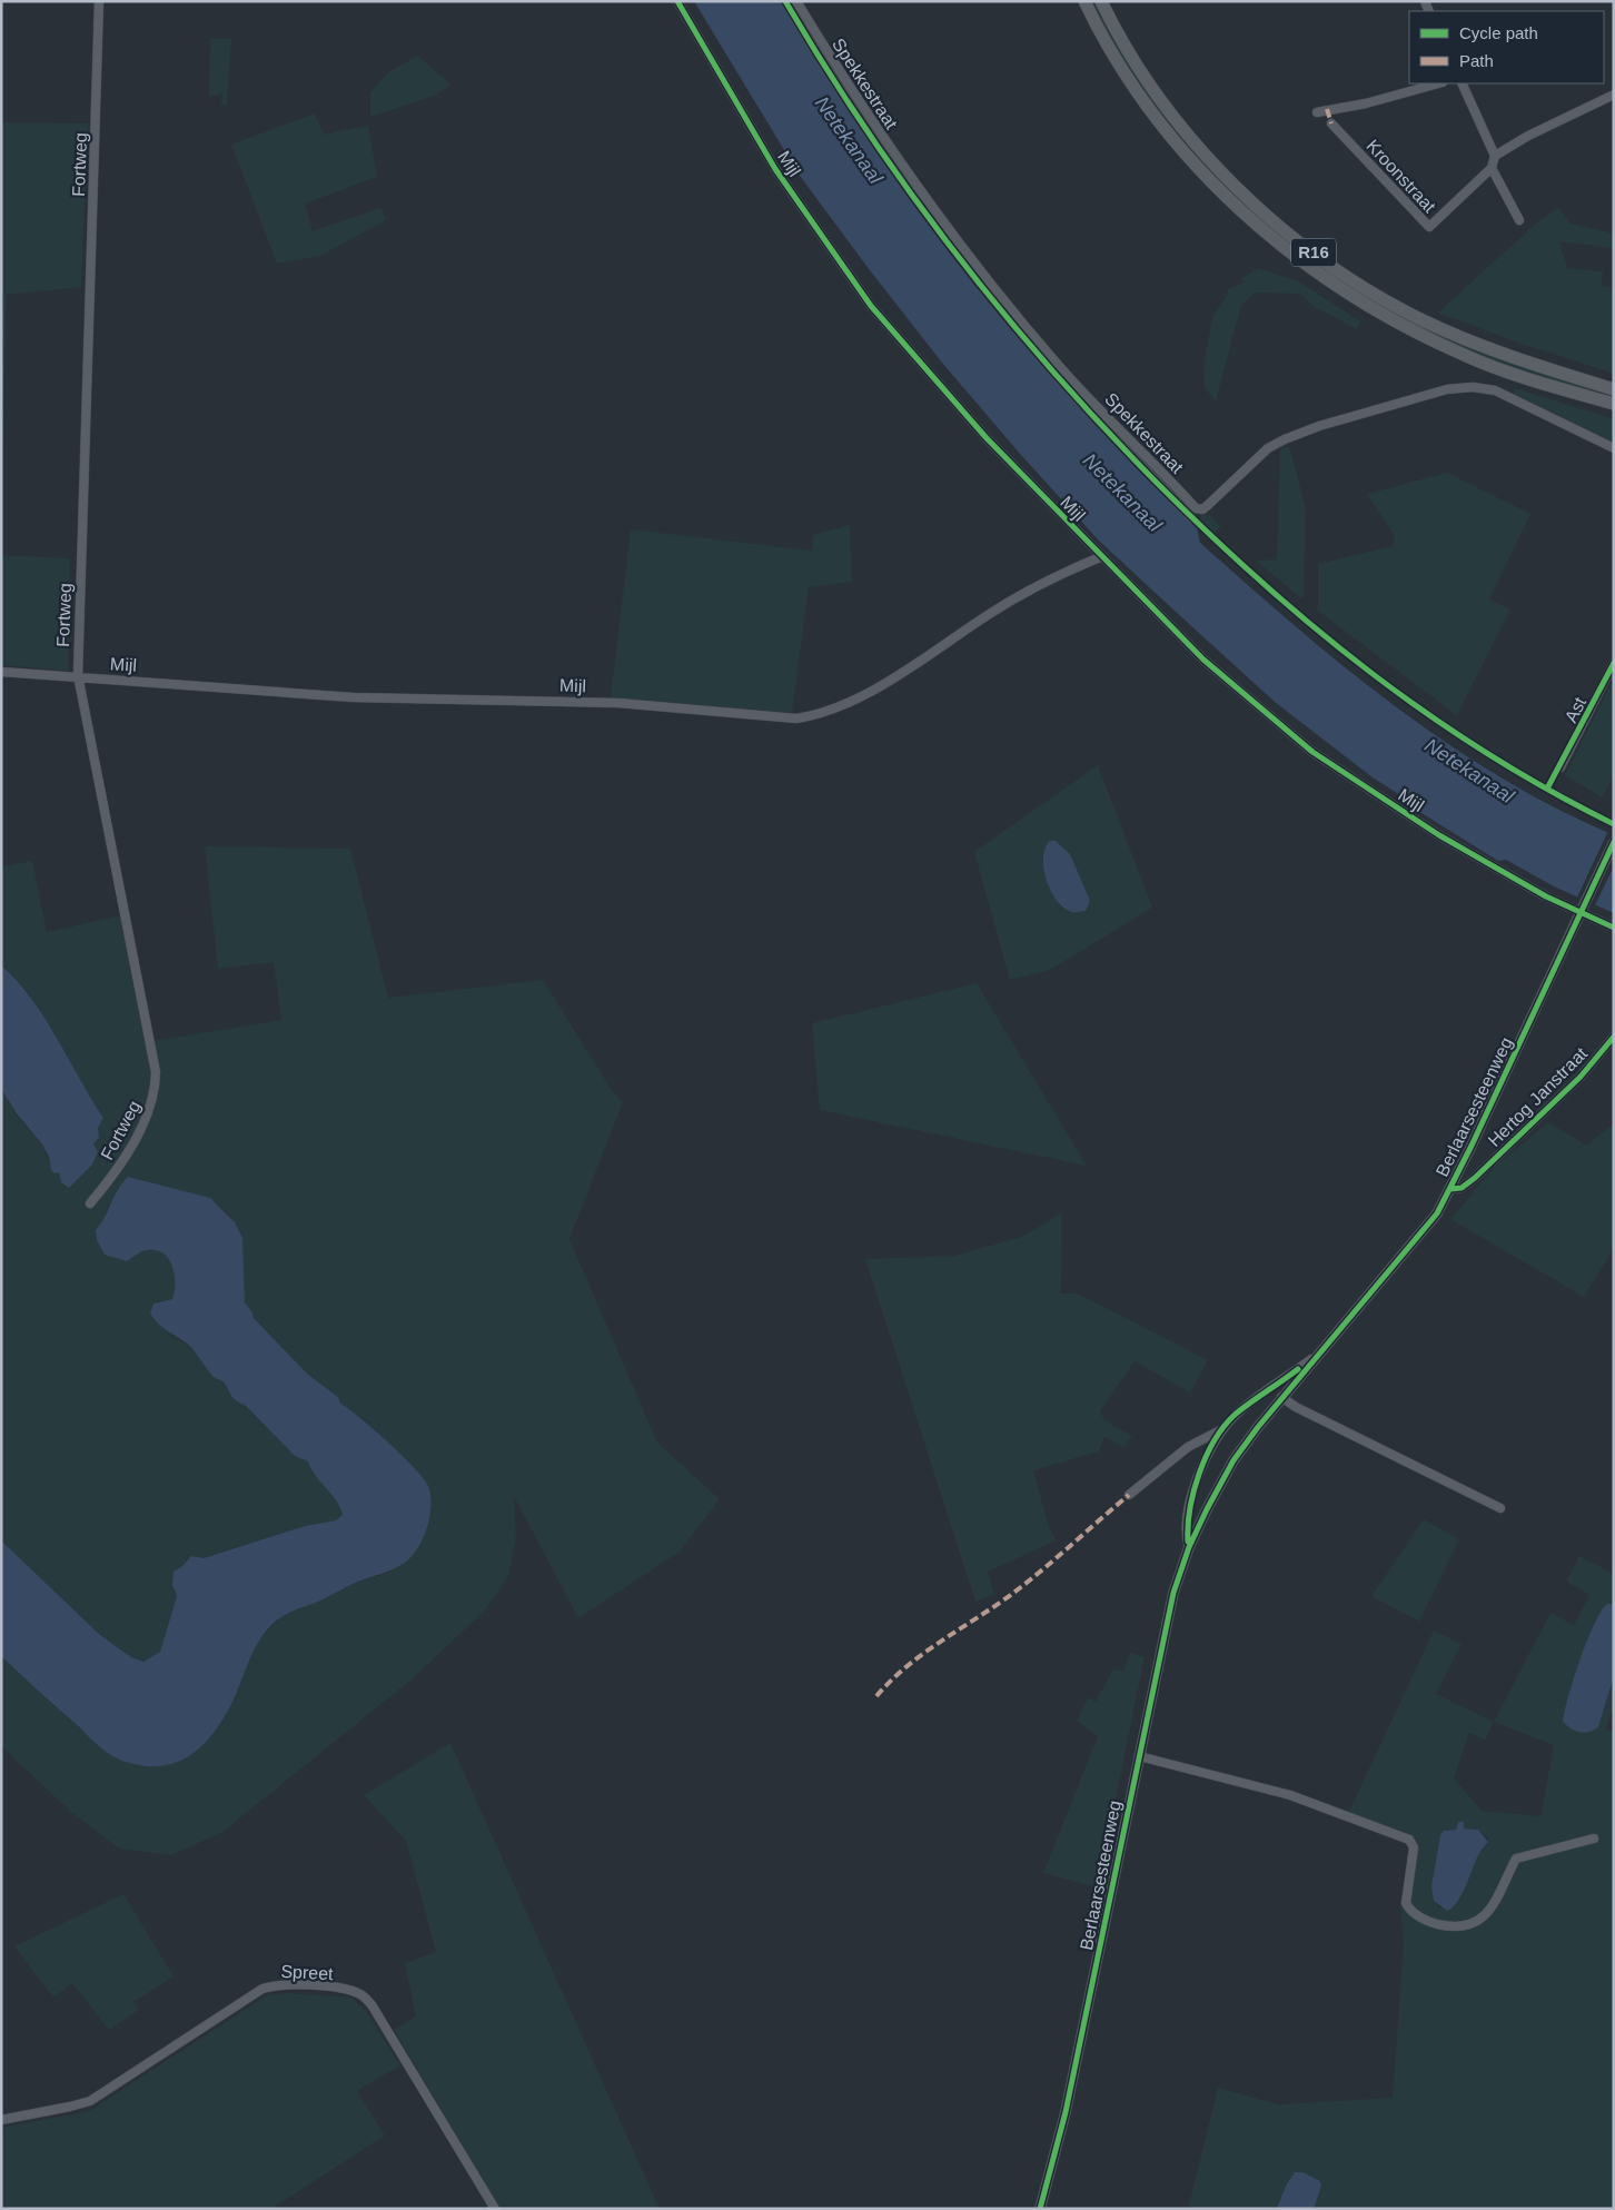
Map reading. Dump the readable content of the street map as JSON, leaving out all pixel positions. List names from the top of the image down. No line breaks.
{"streets":{"main road":["R16"],"street":["Spekkestraat","Mijl","Fortweg","Kroonstraat","Ast","Hertog Janstraat","Berlaarsesteenweg","Spreet"]},"crossings":[["Mijl","Fortweg"],["Hertog Janstraat","Berlaarsesteenweg"]],"water":["Netekanaal"],"legend":["Cycle path","Path"]}
